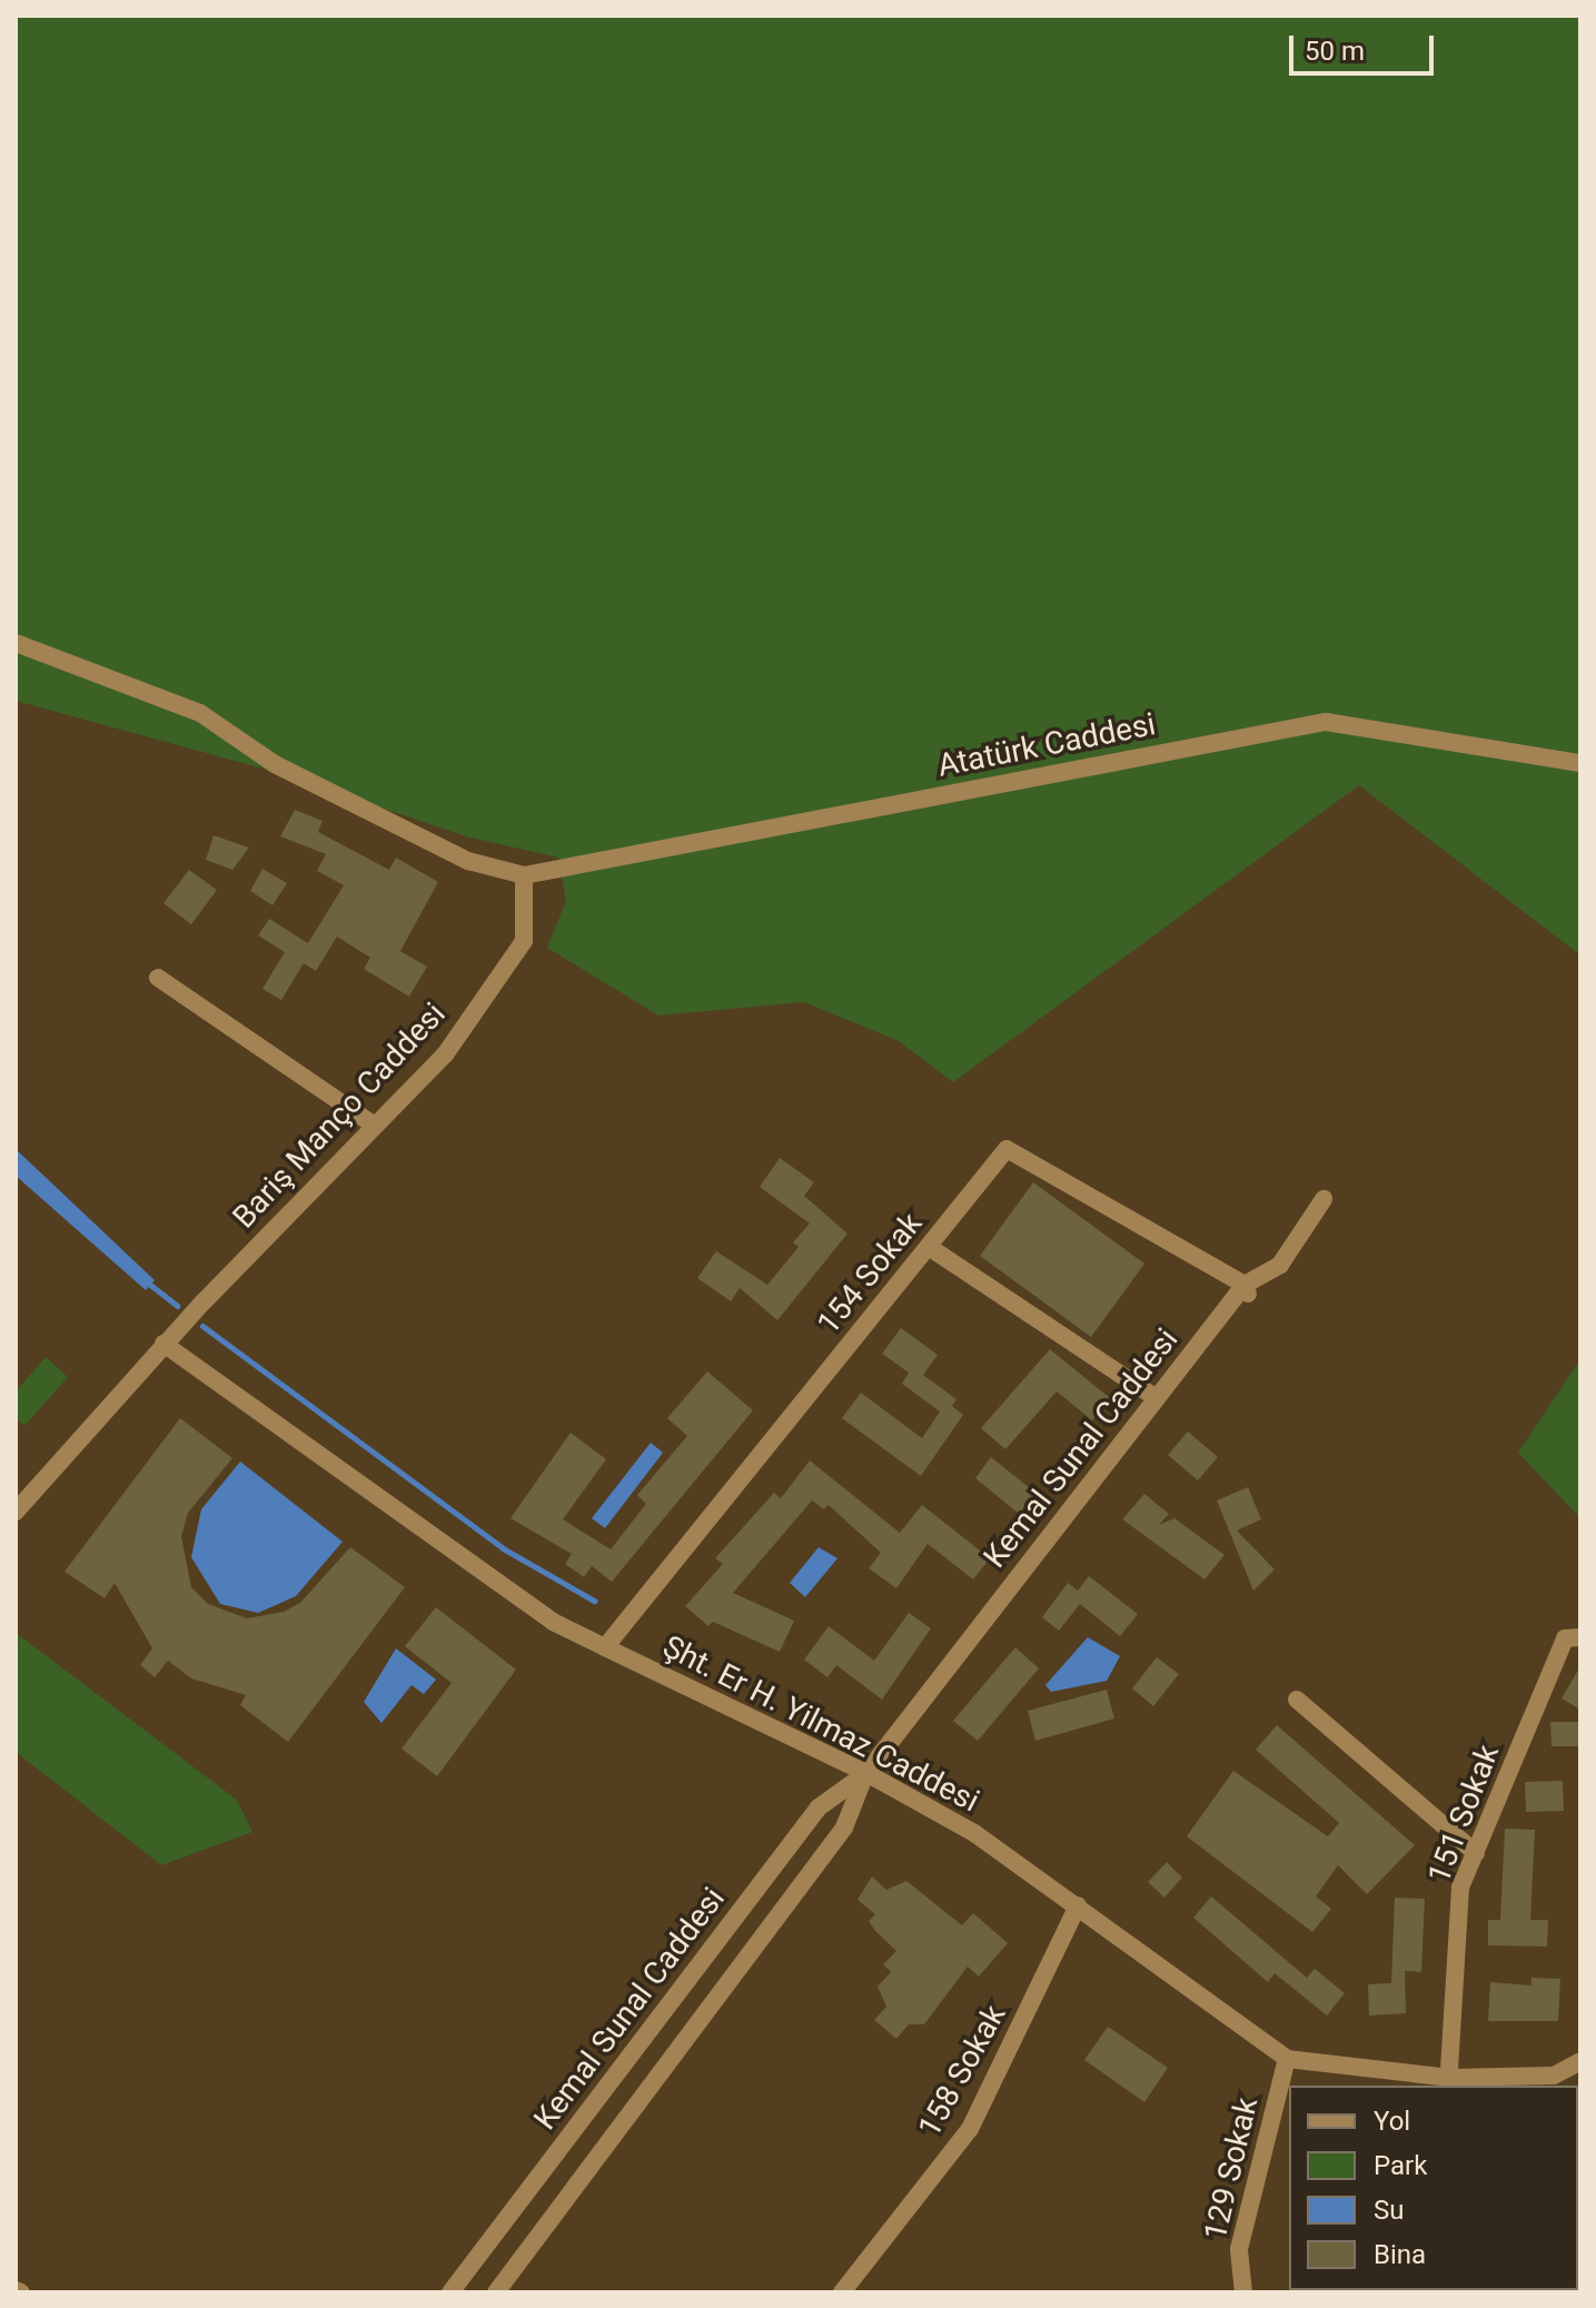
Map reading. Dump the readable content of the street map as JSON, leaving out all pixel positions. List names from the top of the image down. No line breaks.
{"streets":{"street":["Atatürk Caddesi","Bariş Manço Caddesi","154 Sokak","Kemal Sunal Caddesi","Şht. Er H. Yilmaz Caddesi","151 Sokak","158 Sokak","129 Sokak"]},"crossings":[["Atatürk Caddesi","Bariş Manço Caddesi"],["Bariş Manço Caddesi","Şht. Er H. Yilmaz Caddesi"],["154 Sokak","Kemal Sunal Caddesi"],["154 Sokak","Şht. Er H. Yilmaz Caddesi"],["Kemal Sunal Caddesi","Şht. Er H. Yilmaz Caddesi"],["Şht. Er H. Yilmaz Caddesi","151 Sokak"],["Şht. Er H. Yilmaz Caddesi","158 Sokak"],["Şht. Er H. Yilmaz Caddesi","129 Sokak"]],"legend":["Yol","Park","Su","Bina"],"scale_bar":"50 m"}
